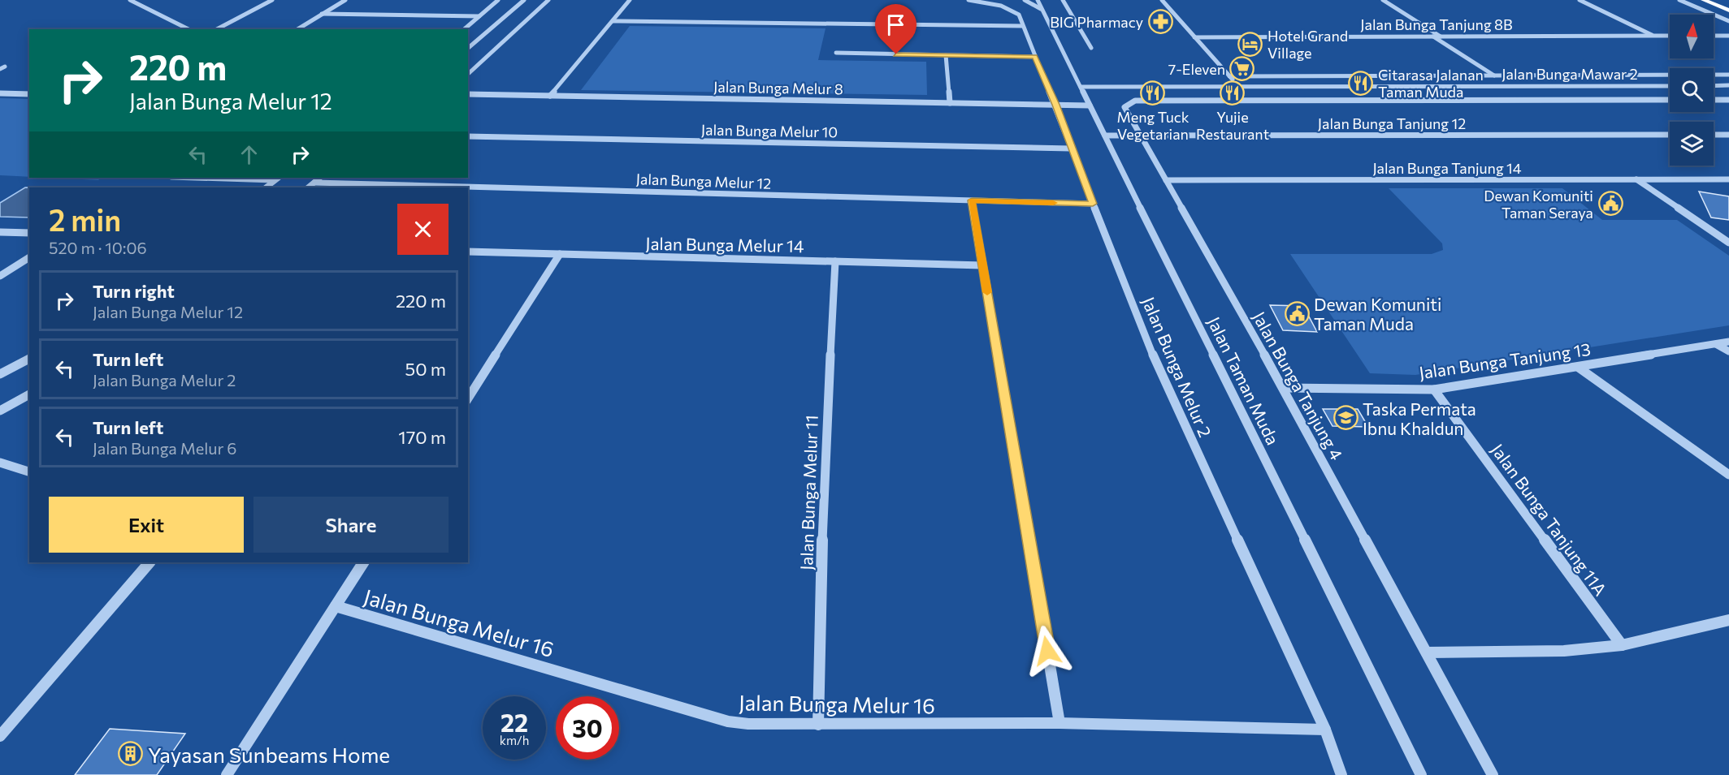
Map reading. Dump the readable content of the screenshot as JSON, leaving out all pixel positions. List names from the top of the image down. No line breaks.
{"streets":{"street":["Jalan Bunga Tanjung 8B","Jalan Bunga Mawar 2","Jalan Bunga Melur 8","Jalan Bunga Tanjung 12","Jalan Bunga Melur 10","Jalan Bunga Tanjung 14","Jalan Bunga Melur 12","Jalan Bunga Melur 14","Jalan Bunga Tanjung 13","Jalan Bunga Melur 2","Jalan Taman Muda","Jalan Bunga Tanjung 4","Jalan Bunga Melur 11","Jalan Bunga Tanjung 11A","Jalan Bunga Melur 16"]},"crossings":[["Jalan Bunga Mawar 2","Jalan Taman Muda"],["Jalan Bunga Melur 8","Jalan Bunga Melur 2"],["Jalan Bunga Melur 8","Jalan Taman Muda"],["Jalan Bunga Tanjung 12","Jalan Taman Muda"],["Jalan Bunga Tanjung 12","Jalan Bunga Tanjung 4"],["Jalan Bunga Melur 10","Jalan Bunga Melur 2"],["Jalan Bunga Tanjung 14","Jalan Bunga Tanjung 4"],["Jalan Bunga Melur 12","Jalan Bunga Melur 2"],["Jalan Bunga Melur 14","Jalan Bunga Melur 11"],["Jalan Bunga Tanjung 13","Jalan Bunga Tanjung 4"],["Jalan Bunga Tanjung 13","Jalan Bunga Tanjung 11A"],["Jalan Bunga Melur 2","Jalan Bunga Melur 16"],["Jalan Bunga Melur 11","Jalan Bunga Melur 16"]],"places":{"pharmacy":["BIG Pharmacy"],"hotel":["Hotel Grand Village"],"supermarket":["7-Eleven"],"restaurant":["Citarasa Jalanan Taman Muda","Meng Tuck Vegetarian","Yujie Restaurant"],"public building":["Dewan Komuniti Taman Seraya","Dewan Komuniti Taman Muda"],"school or university":["Taska Permata Ibnu Khaldun"],"building":["Yayasan Sunbeams Home"]},"north":"top","page":{"turn":["220 m","Jalan Bunga Melur 12"],"heading":["2 min","520 m · 10:06"],"list":[{"name":"Turn right","note":"Jalan Bunga Melur 12","value":"220 m"},{"name":"Turn left","note":"Jalan Bunga Melur 2","value":"50 m"},{"name":"Turn left","note":"Jalan Bunga Melur 6","value":"170 m"}],"buttons":["Exit","Share"],"speed":"22 km/h","limit":"30"}}
